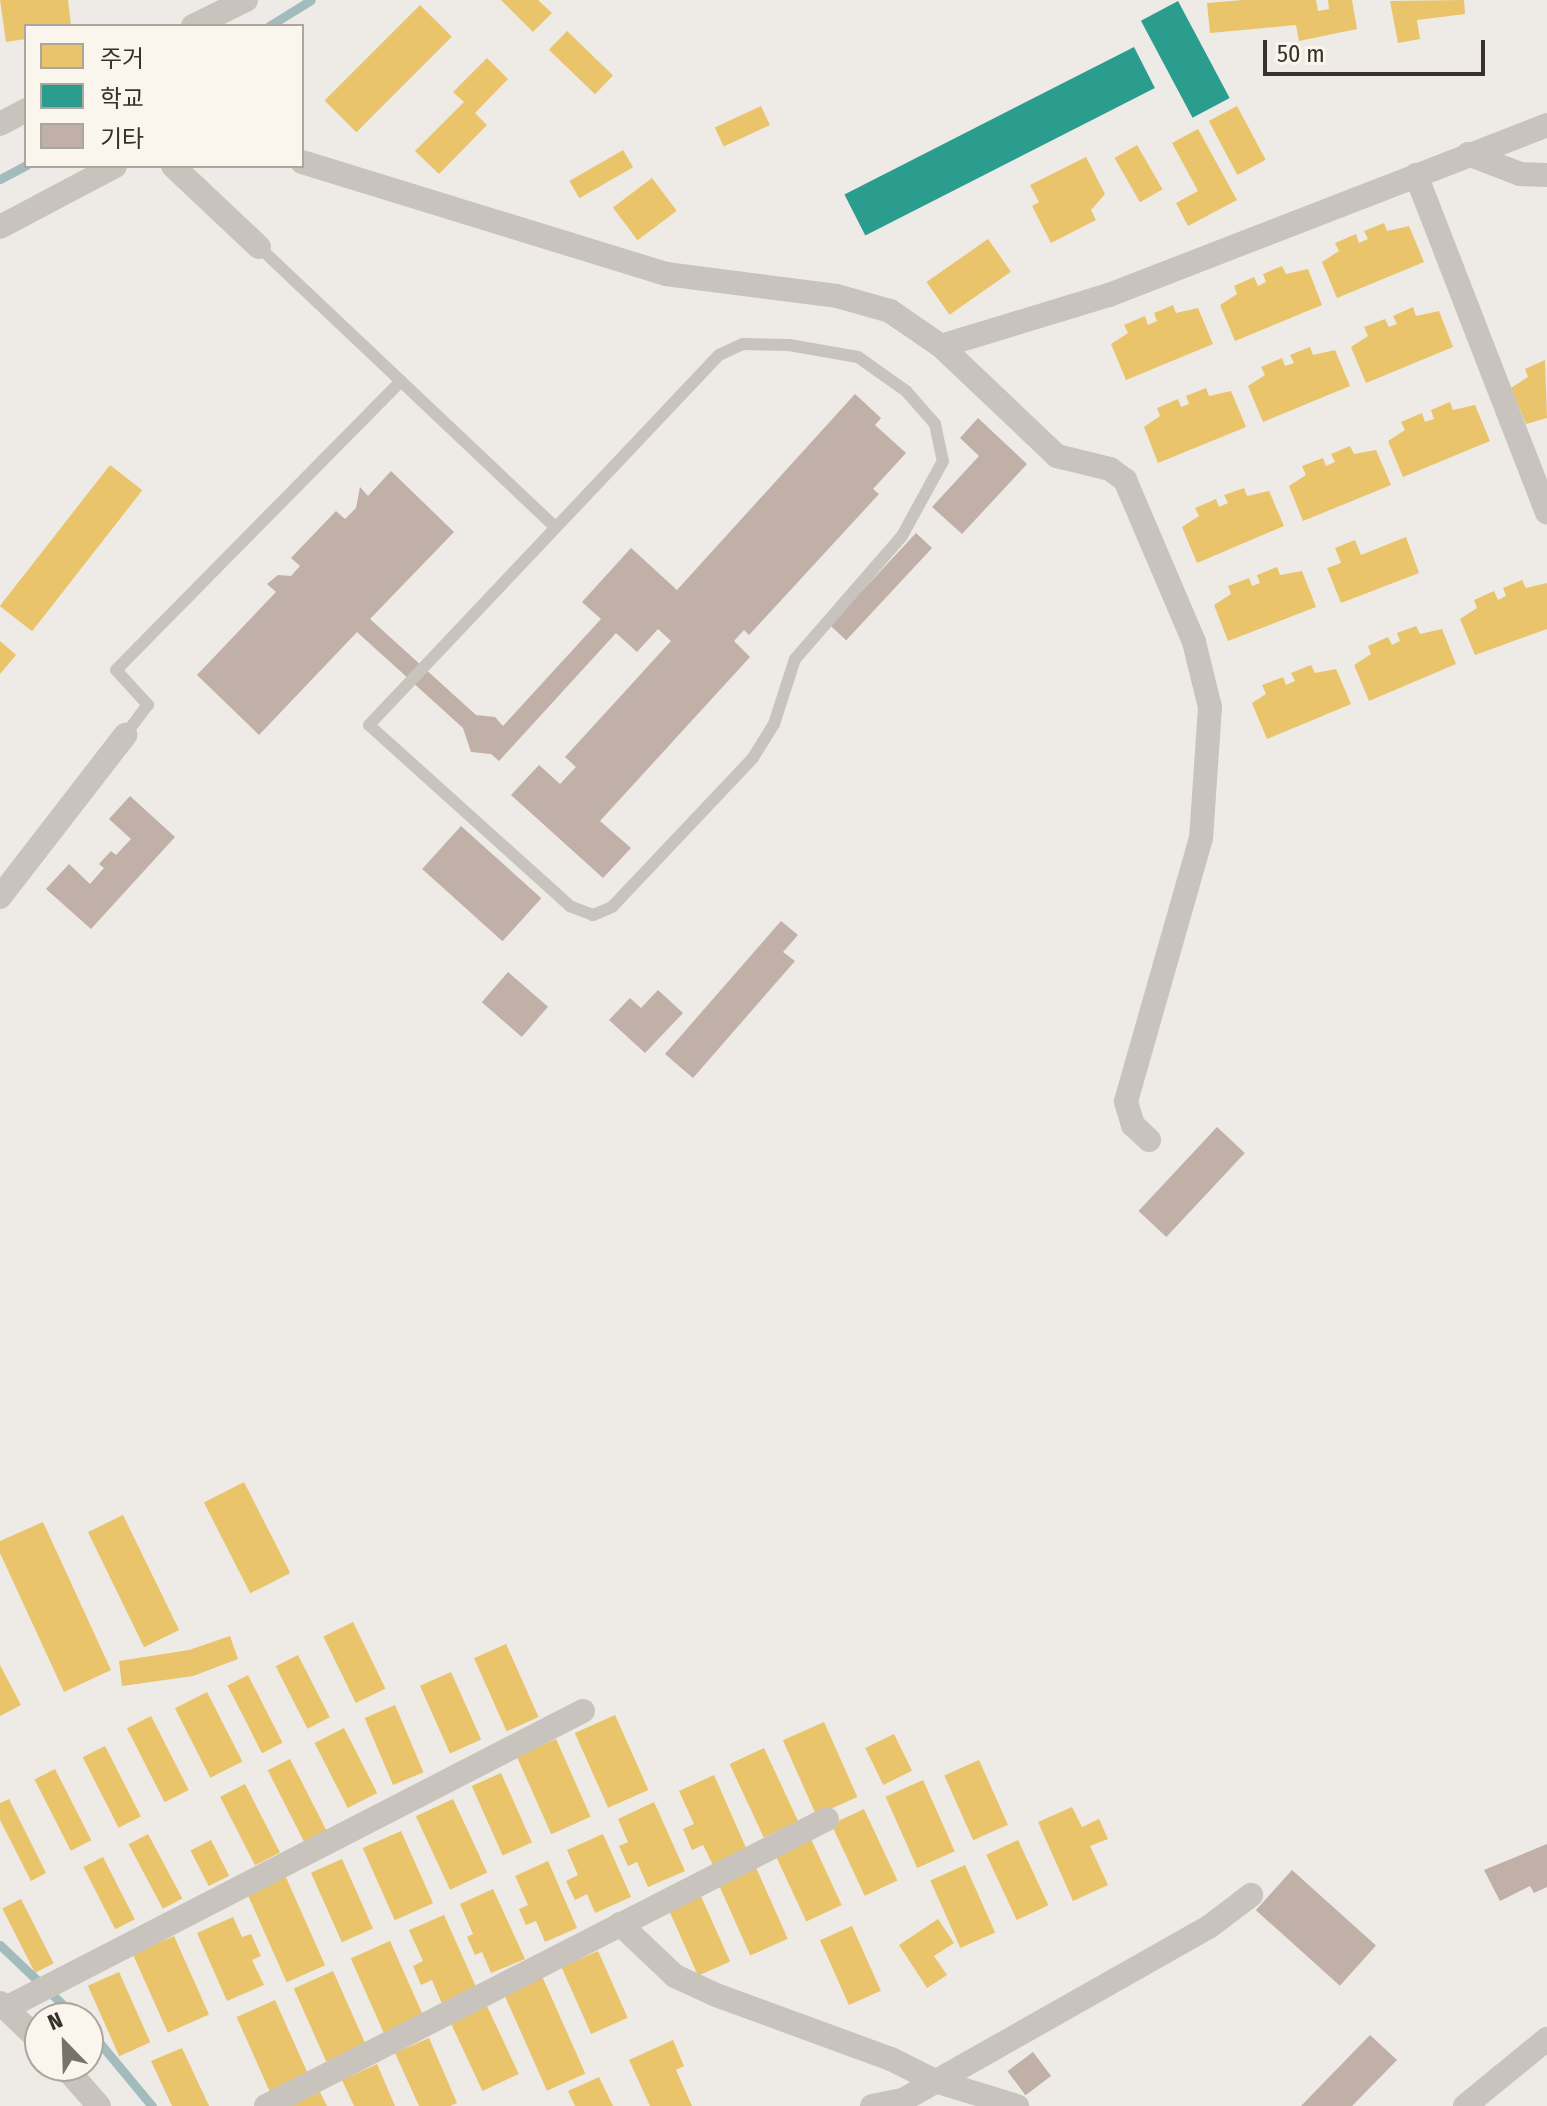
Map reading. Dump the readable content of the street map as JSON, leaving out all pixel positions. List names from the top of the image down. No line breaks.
{"legend":["주거","학교","기타"],"scale_bar":"50 m","north":"top left"}
